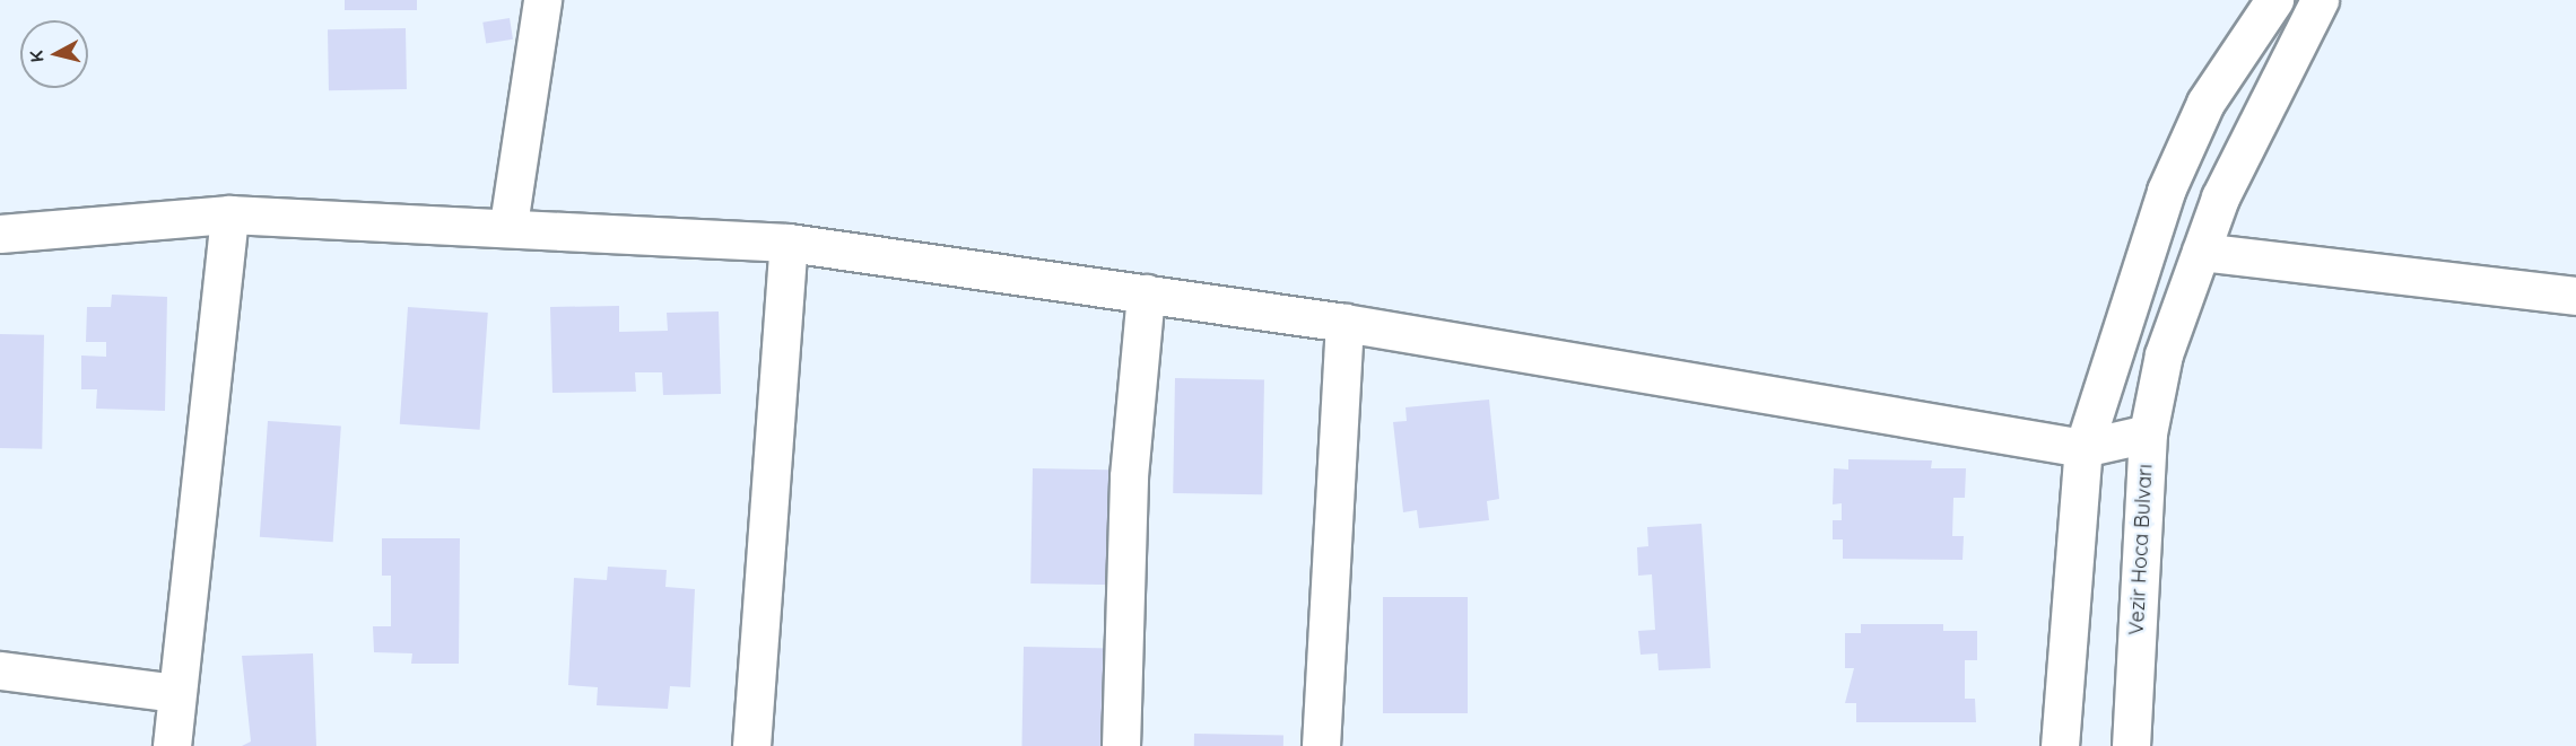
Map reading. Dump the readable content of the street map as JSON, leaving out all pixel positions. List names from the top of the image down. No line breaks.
{"streets":{"main road":["Vezir Hoca Bulvarı"]},"north":"left"}
